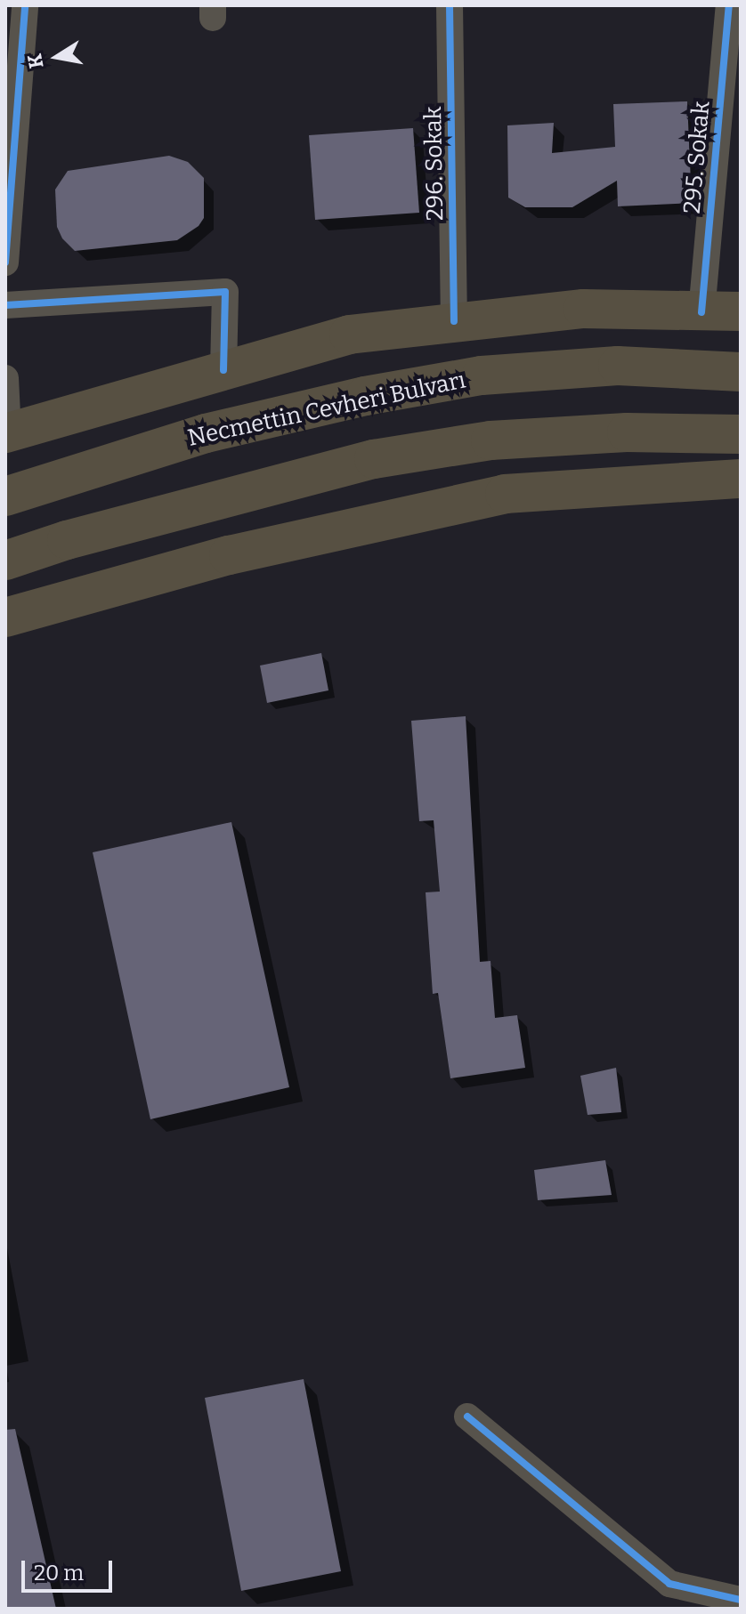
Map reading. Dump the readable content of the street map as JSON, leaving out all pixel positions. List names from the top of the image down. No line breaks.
{"streets":{"main road":["Necmettin Cevheri Bulvarı"],"street":["295. Sokak","296. Sokak"]},"scale_bar":"20 m","north":"left"}
